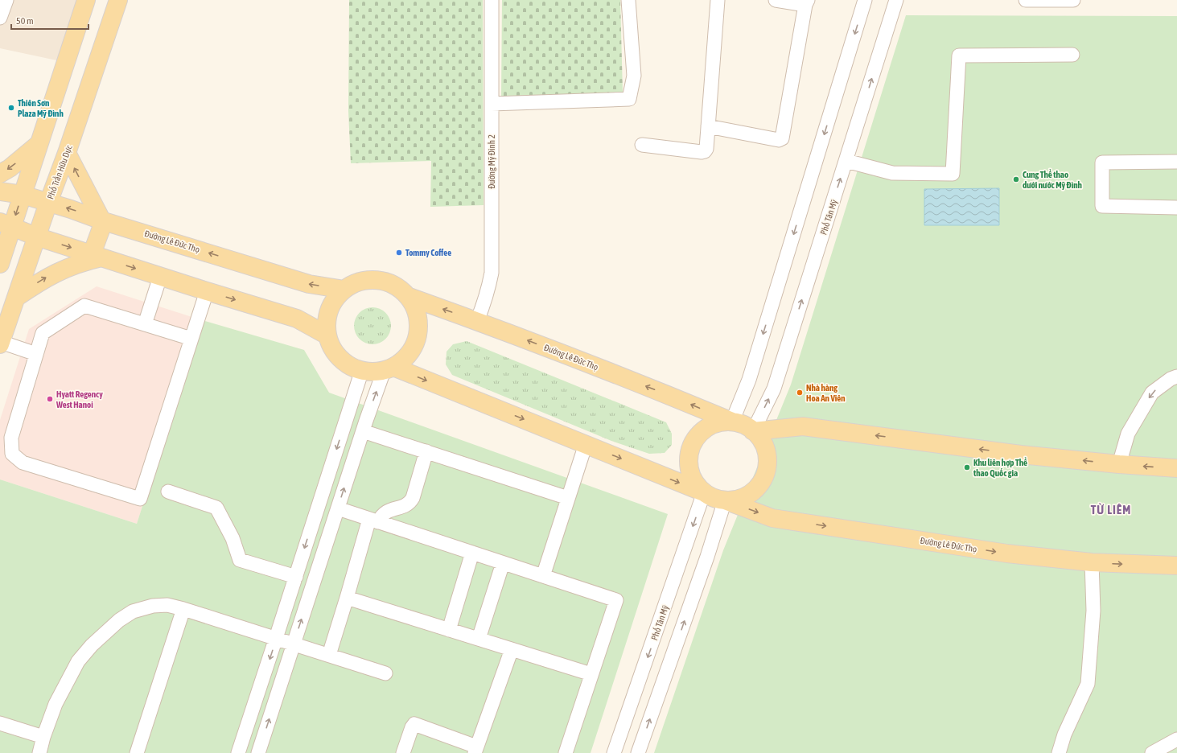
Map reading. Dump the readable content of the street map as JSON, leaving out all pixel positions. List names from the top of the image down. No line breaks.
{"streets":{"main road":["Phố Trần Hữu Dực","Đường Lê Đức Thọ"],"street":["Đường Mỹ Đình 2","Phố Tân Mỹ"]},"crossings":[["Đường Mỹ Đình 2","Đường Lê Đức Thọ"],["Phố Trần Hữu Dực","Đường Lê Đức Thọ"],["Phố Tân Mỹ","Đường Lê Đức Thọ"]],"districts":["TỪ LIÊM"],"places":["Thiên Sơn Plaza Mỹ Đình","Cung Thể thao dưới nước Mỹ Đình","Tommy Coffee","Nhà hàng Hoa An Viên","Hyatt Regency West Hanoi","Khu liên hợp Thể thao Quốc gia"],"scale_bar":"50 m"}
